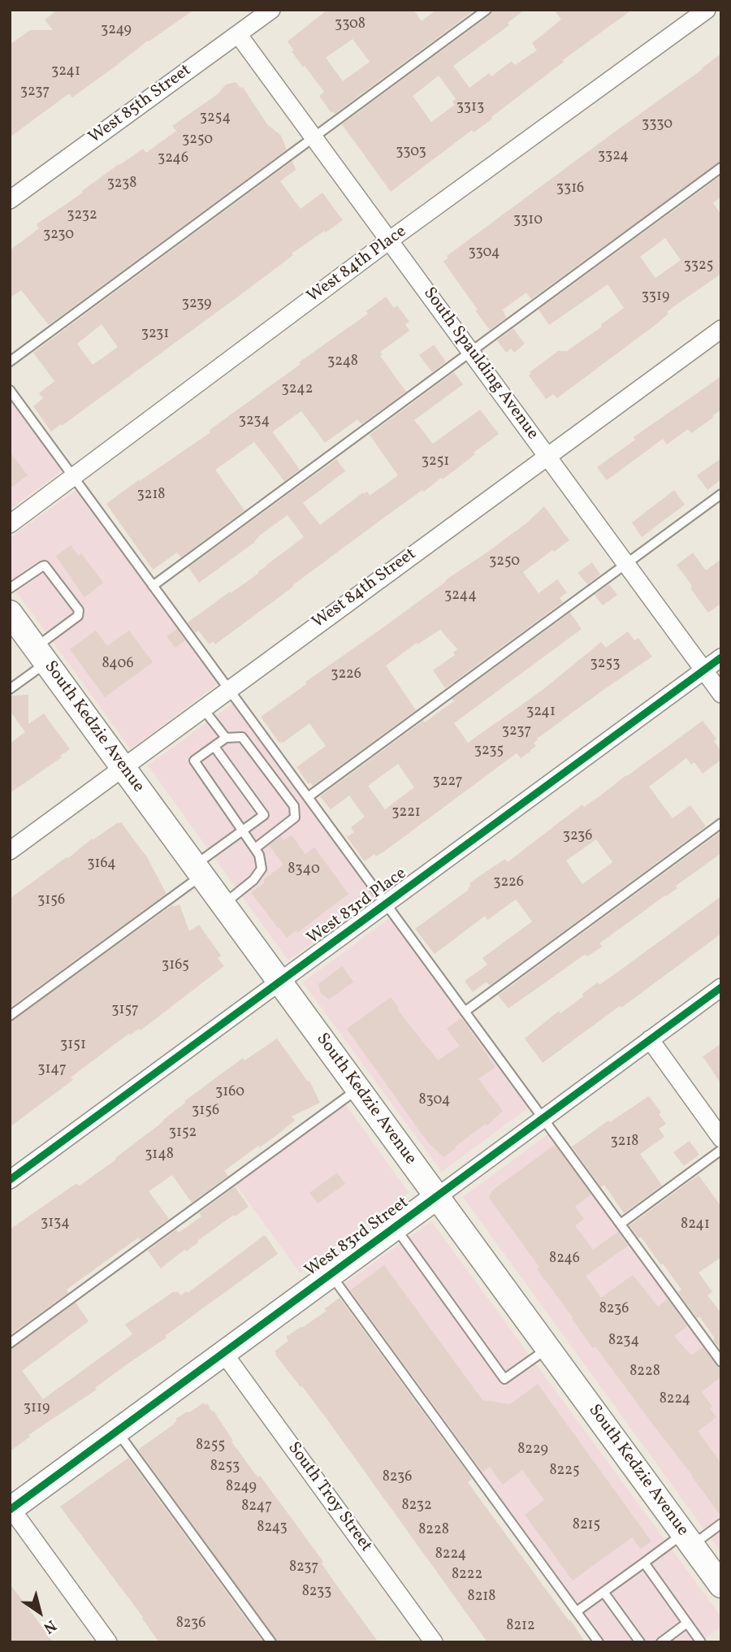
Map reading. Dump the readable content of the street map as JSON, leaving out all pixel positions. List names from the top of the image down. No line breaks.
{"streets":{"main road":["South Kedzie Avenue","West 83rd Street"],"street":["West 85th Street","West 84th Place","South Spaulding Avenue","West 84th Street","West 83rd Place","South Troy Street"]},"crossings":[["West 85th Street","South Spaulding Avenue"],["West 84th Place","South Spaulding Avenue"],["South Spaulding Avenue","West 84th Street"],["South Spaulding Avenue","West 83rd Place"],["West 84th Street","South Kedzie Avenue"],["South Kedzie Avenue","West 83rd Place"],["South Kedzie Avenue","West 83rd Street"],["West 83rd Street","South Troy Street"]],"house_numbers":["3308","3249","3241","3237","3313","3254","3330","3250","3303","3324","3246","3238","3316","3232","3310","3230","3304","3325","3319","3239","3231","3248","3242","3234","3251","3218","3250","3244","8406","3253","3226","3241","3237","3235","3227","3221","3236","3164","8340","3226","3156","3165","3157","3151","3147","3160","8304","3156","3152","3218","3148","3134","8241","8246","8236","8234","8228","8224","3119","8255","8229","8253","8225","8236","8249","8232","8247","8215","8243","8228","8224","8237","8222","8233","8218","8236","8212"],"north":"bottom right"}
